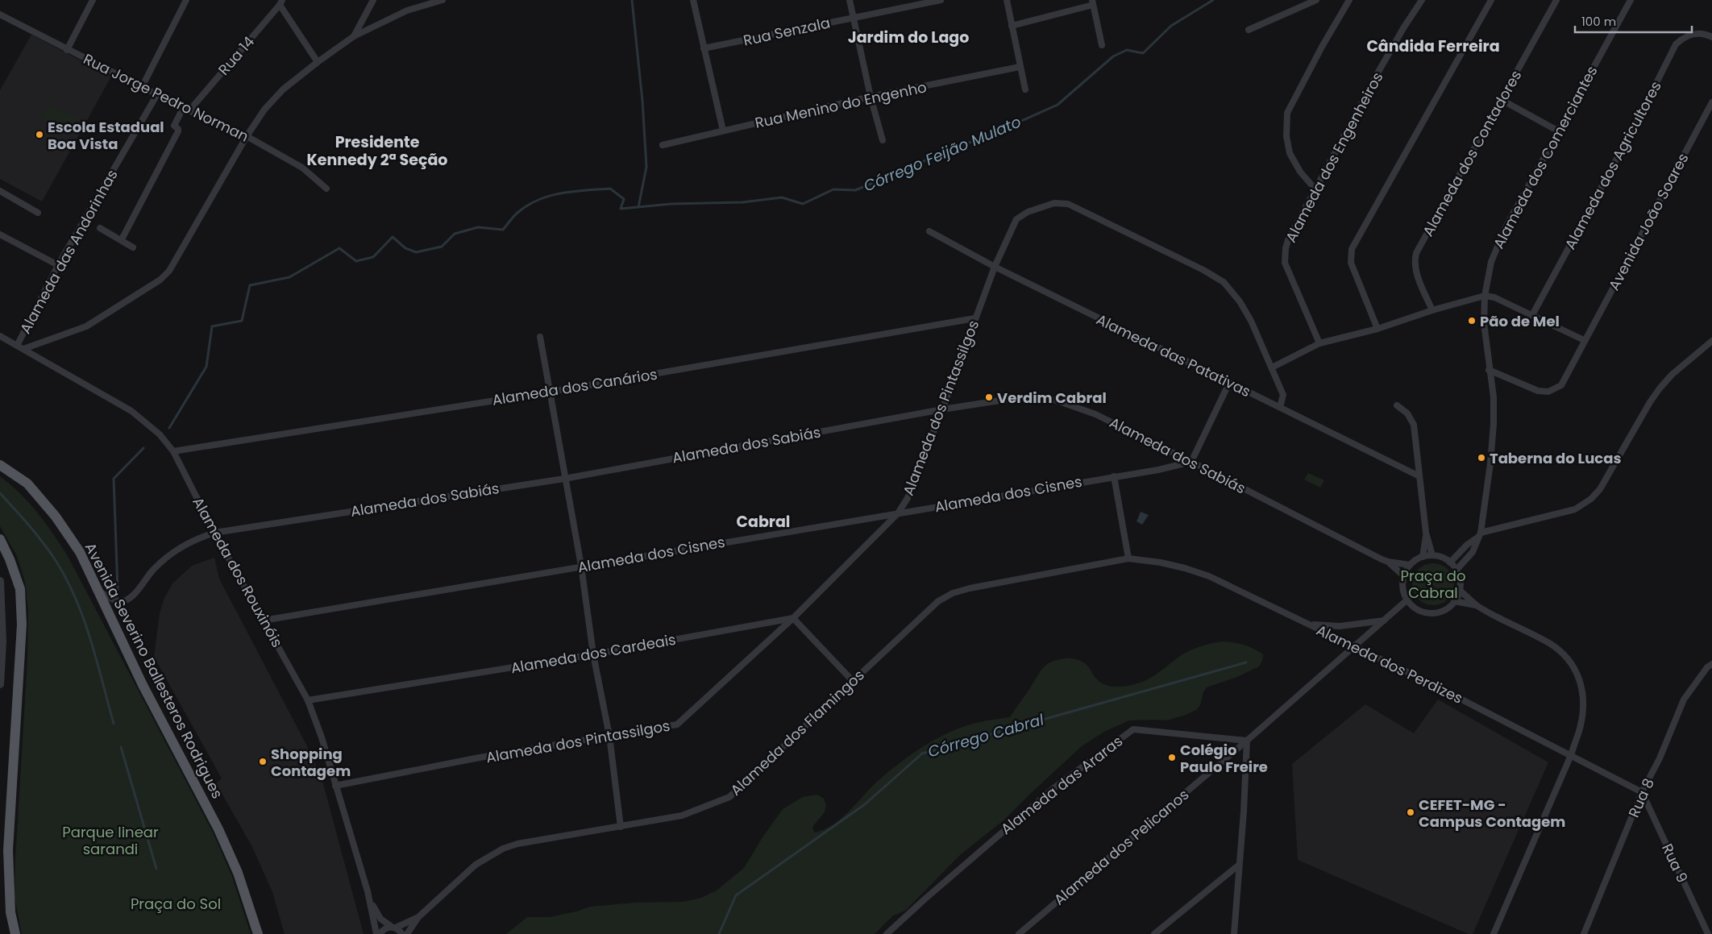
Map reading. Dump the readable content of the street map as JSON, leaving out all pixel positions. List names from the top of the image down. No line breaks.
{"streets":{"main road":["Avenida Severino Ballesteros Rodrigues"],"street":["Rua Senzala","Rua 14","Rua Jorge Pedro Norman","Rua Menino do Engenho","Alameda dos Contadores","Alameda dos Engenheiros","Alameda dos Comerciantes","Alameda dos Agricultores","Avenida João Soares","Alameda das Andorinhas","Alameda das Patativas","Alameda dos Canários","Alameda dos Pintassilgos","Alameda dos Sabiás","Alameda dos Cisnes","Alameda dos Rouxinóis","Alameda dos Cardeais","Alameda dos Perdizes","Alameda dos Flamingos","Alameda das Araras","Rua 8","Alameda dos Pelicanos","Rua 9"]},"crossings":[["Rua 14","Rua Jorge Pedro Norman"],["Rua Jorge Pedro Norman","Alameda das Andorinhas"],["Alameda dos Comerciantes","Avenida João Soares"],["Alameda dos Comerciantes","Alameda dos Sabiás"],["Alameda dos Comerciantes","Alameda dos Pelicanos"],["Alameda das Andorinhas","Alameda dos Rouxinóis"],["Alameda das Patativas","Alameda dos Pintassilgos"],["Alameda dos Canários","Alameda dos Pintassilgos"],["Alameda dos Canários","Alameda dos Rouxinóis"],["Alameda dos Pintassilgos","Alameda dos Sabiás"],["Alameda dos Pintassilgos","Alameda dos Cisnes"],["Alameda dos Pintassilgos","Alameda dos Rouxinóis"],["Alameda dos Pintassilgos","Alameda dos Cardeais"],["Alameda dos Sabiás","Alameda dos Cisnes"],["Alameda dos Sabiás","Alameda dos Rouxinóis"],["Alameda dos Sabiás","Avenida Severino Ballesteros Rodrigues"],["Alameda dos Sabiás","Alameda dos Pelicanos"],["Alameda dos Cisnes","Alameda dos Rouxinóis"],["Alameda dos Rouxinóis","Alameda dos Cardeais"],["Alameda dos Rouxinóis","Alameda dos Flamingos"],["Alameda dos Perdizes","Alameda dos Flamingos"],["Alameda dos Perdizes","Rua 8"],["Alameda dos Perdizes","Alameda dos Pelicanos"],["Alameda dos Perdizes","Rua 9"],["Alameda das Araras","Alameda dos Pelicanos"],["Rua 8","Rua 9"]],"districts":["Jardim do Lago","Cândida Ferreira","Presidente Kennedy 2ª Seção","Cabral"],"water":["Córrego Feijão Mulato","Córrego Cabral"],"parks":["Praça do Cabral","Parque linear sarandi","Praça do Sol"],"places":["Escola Estadual Boa Vista","Pão de Mel","Verdim Cabral","Taberna do Lucas","Colégio Paulo Freire","Shopping Contagem","CEFET-MG - Campus Contagem"],"scale_bar":"100 m"}
